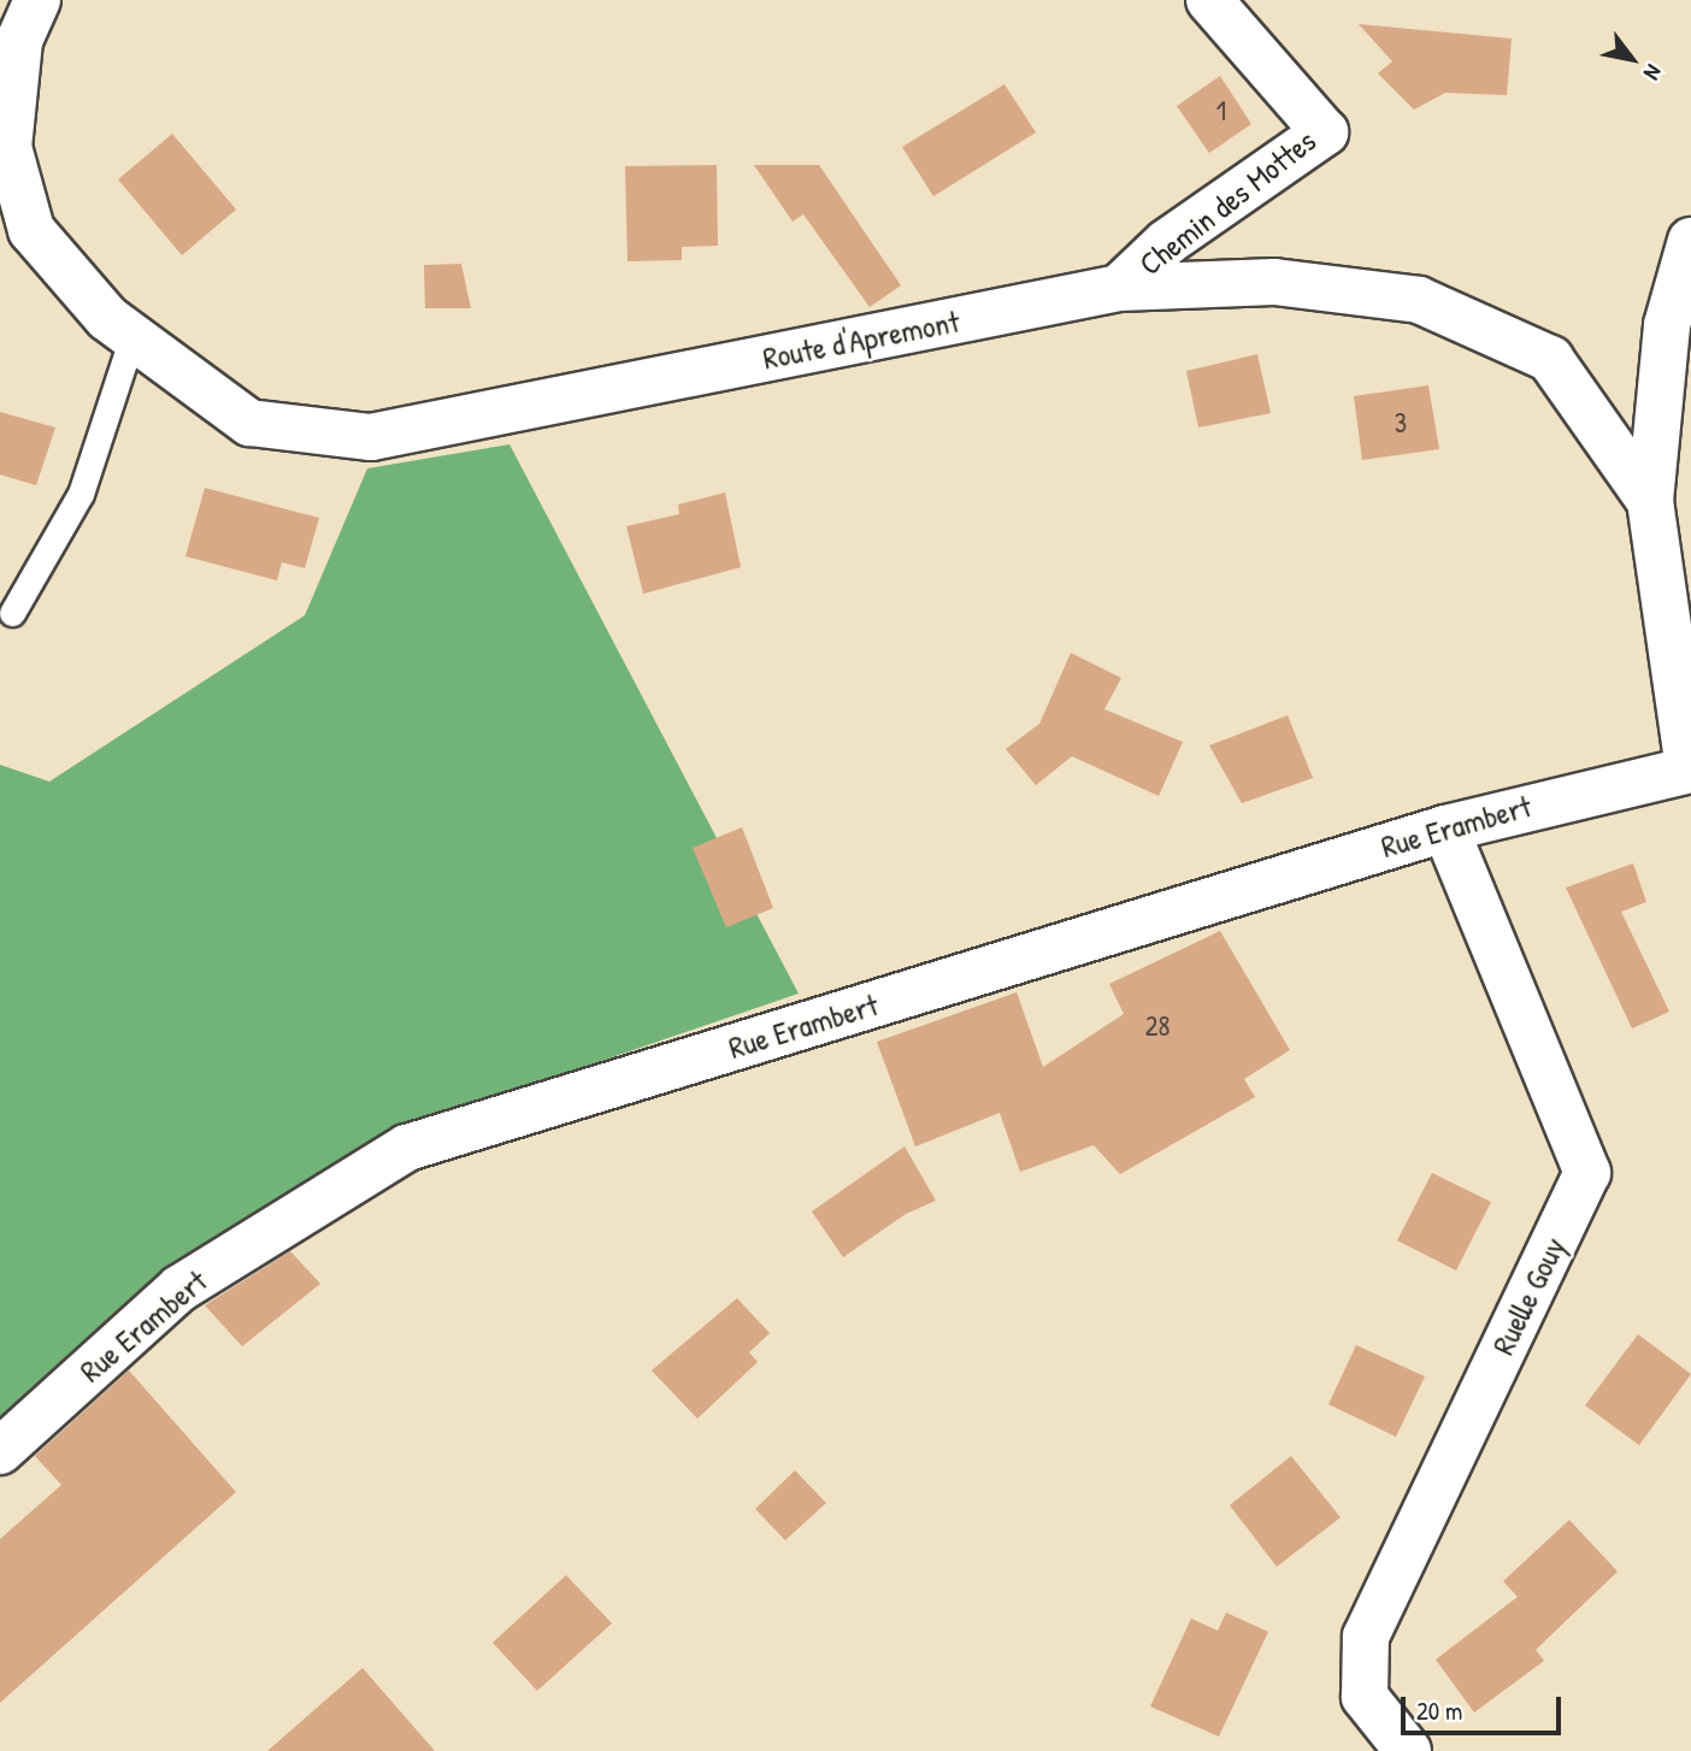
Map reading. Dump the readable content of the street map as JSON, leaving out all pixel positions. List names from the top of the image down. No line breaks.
{"streets":{"street":["Chemin des Mottes","Route d'Apremont","Rue Erambert","Ruelle Gouy"]},"crossings":[["Chemin des Mottes","Route d'Apremont"],["Route d'Apremont","Rue Erambert"],["Rue Erambert","Ruelle Gouy"]],"house_numbers":["1","3","28"],"scale_bar":"20 m","north":"bottom right"}
